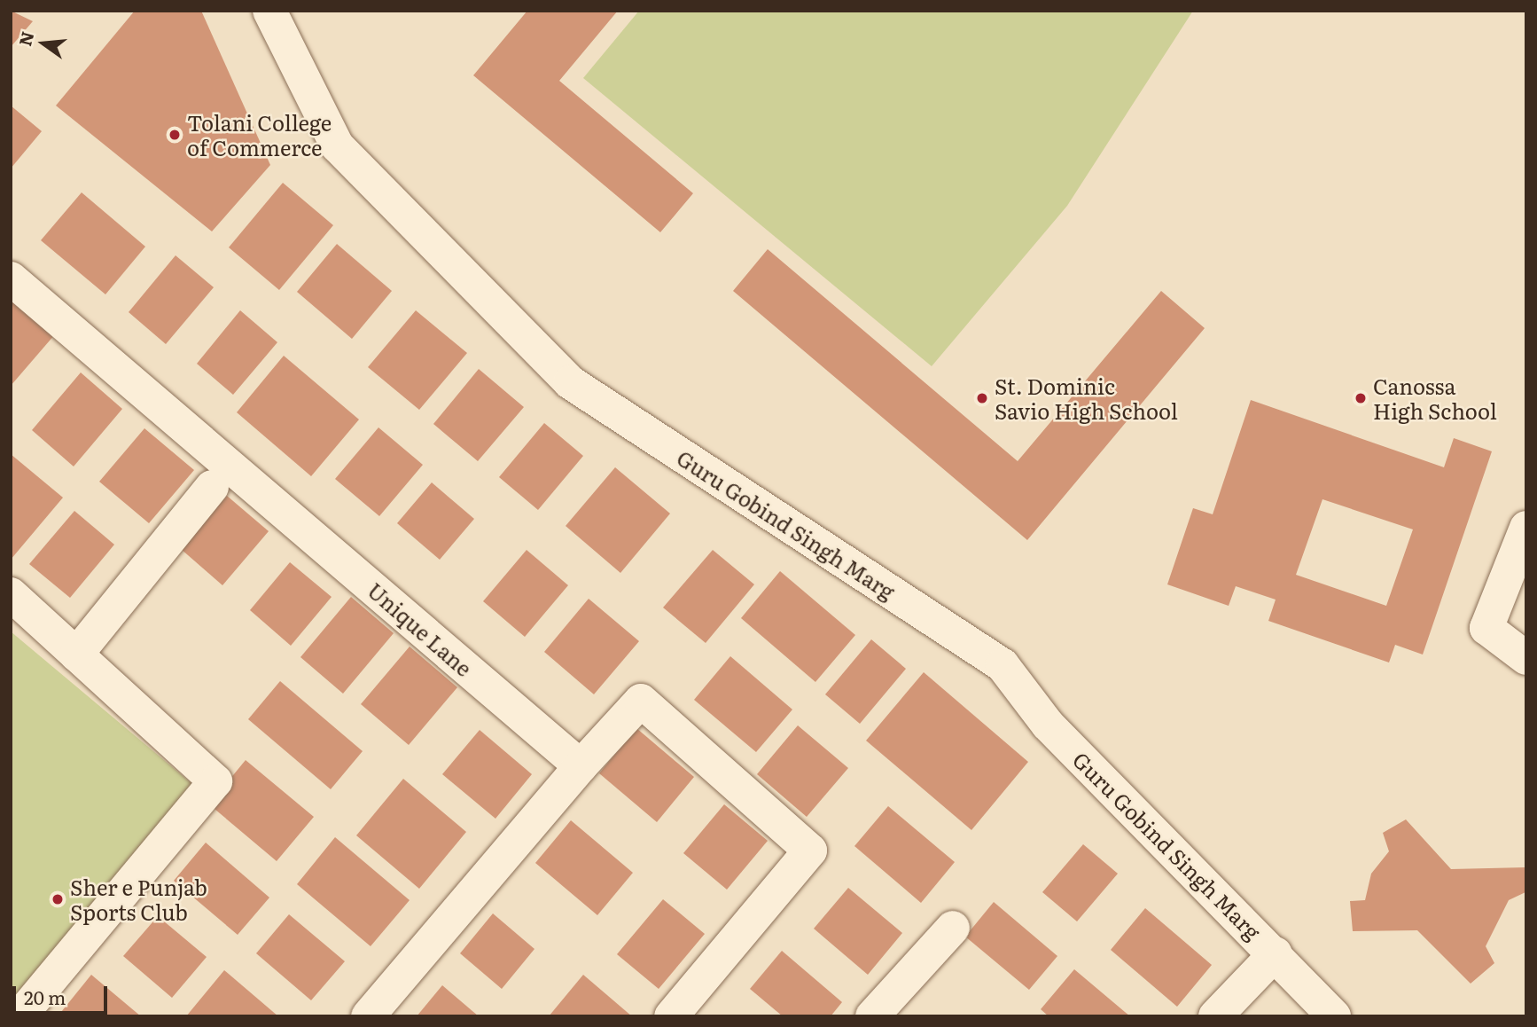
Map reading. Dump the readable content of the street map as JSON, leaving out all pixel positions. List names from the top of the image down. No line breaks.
{"streets":{"street":["Guru Gobind Singh Marg","Unique Lane"]},"places":["Tolani College of Commerce","St. Dominic Savio High School","Canossa High School","Sher e Punjab Sports Club"],"scale_bar":"20 m","north":"left"}
